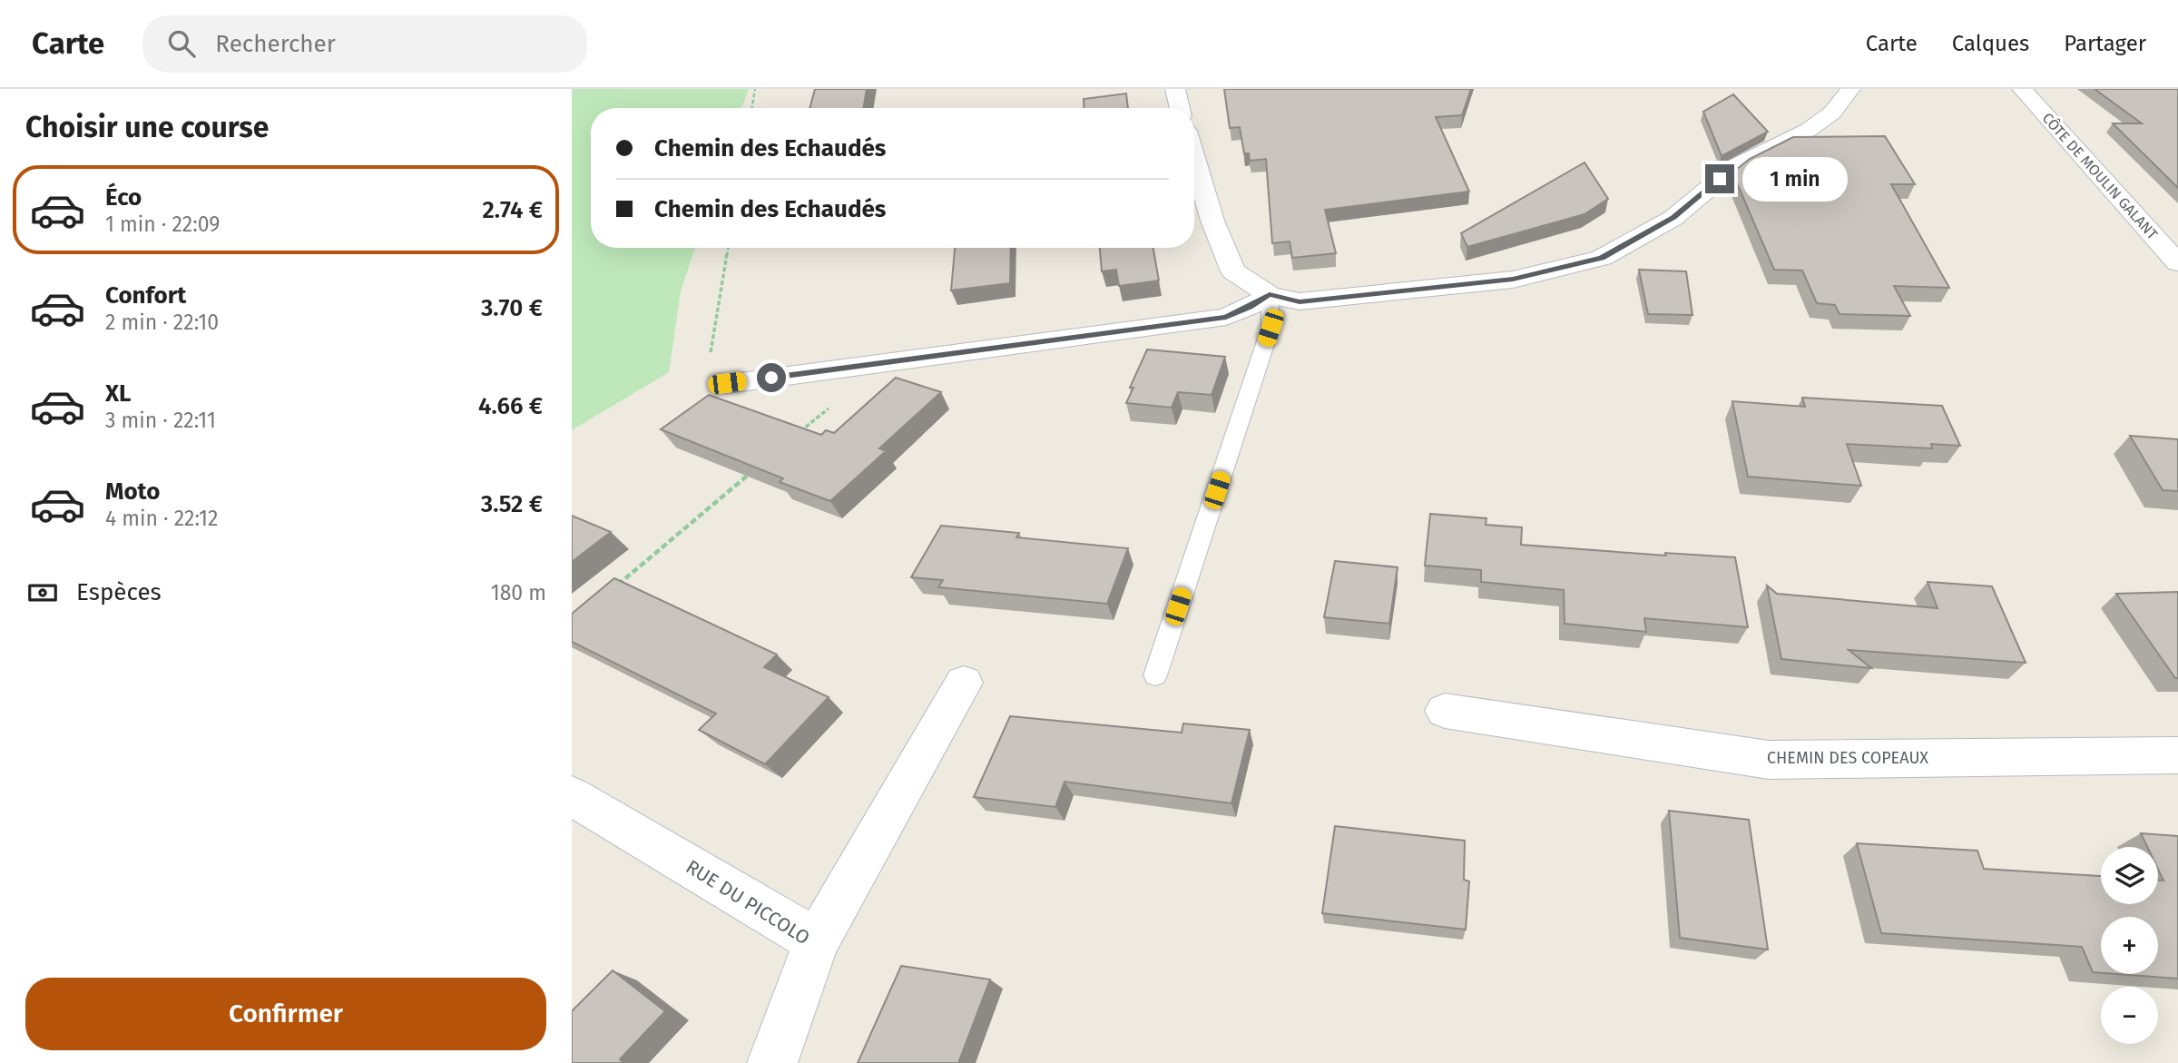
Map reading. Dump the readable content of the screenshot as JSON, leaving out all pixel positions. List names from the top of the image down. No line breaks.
{"streets":{"street":["CÔTE DE MOULIN GALANT","CHEMIN DES COPEAUX","RUE DU PICCOLO"]},"page":{"header":"Carte","search":"Rechercher","nav":["Carte","Calques","Partager"],"heading":"Choisir une course","banner":["Chemin des Echaudés","Chemin des Echaudés"],"bubble":"1 min","list":[{"name":"Éco","note":"1 min · 22:09","value":"2.74 €"},{"name":"Confort","note":"2 min · 22:10","value":"3.70 €"},{"name":"XL","note":"3 min · 22:11","value":"4.66 €"},{"name":"Moto","note":"4 min · 22:12","value":"3.52 €"}],"pay":["Espèces","180 m"],"map_buttons":["+","−"],"buttons":"Confirmer"}}
